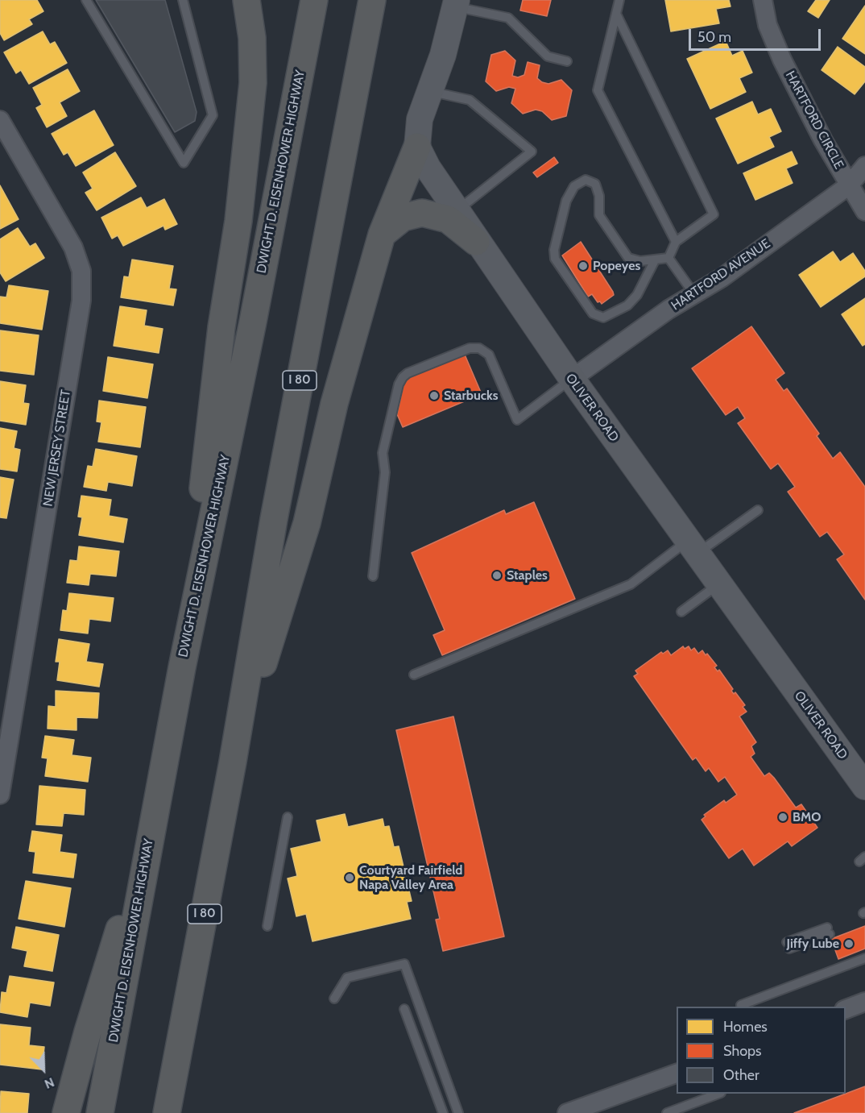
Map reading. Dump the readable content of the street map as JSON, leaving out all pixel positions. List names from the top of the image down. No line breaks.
{"streets":{"highway":["DWIGHT D. EISENHOWER HIGHWAY","I 80"],"street":["HARTFORD CIRCLE","HARTFORD AVENUE","OLIVER ROAD","NEW JERSEY STREET"]},"crossings":[["HARTFORD CIRCLE","HARTFORD AVENUE"],["HARTFORD AVENUE","OLIVER ROAD"]],"places":["Popeyes","Starbucks","Staples","BMO","Courtyard Fairfield Napa Valley Area","Jiffy Lube"],"legend":["Homes","Shops","Other"],"scale_bar":"50 m","north":"bottom right"}
